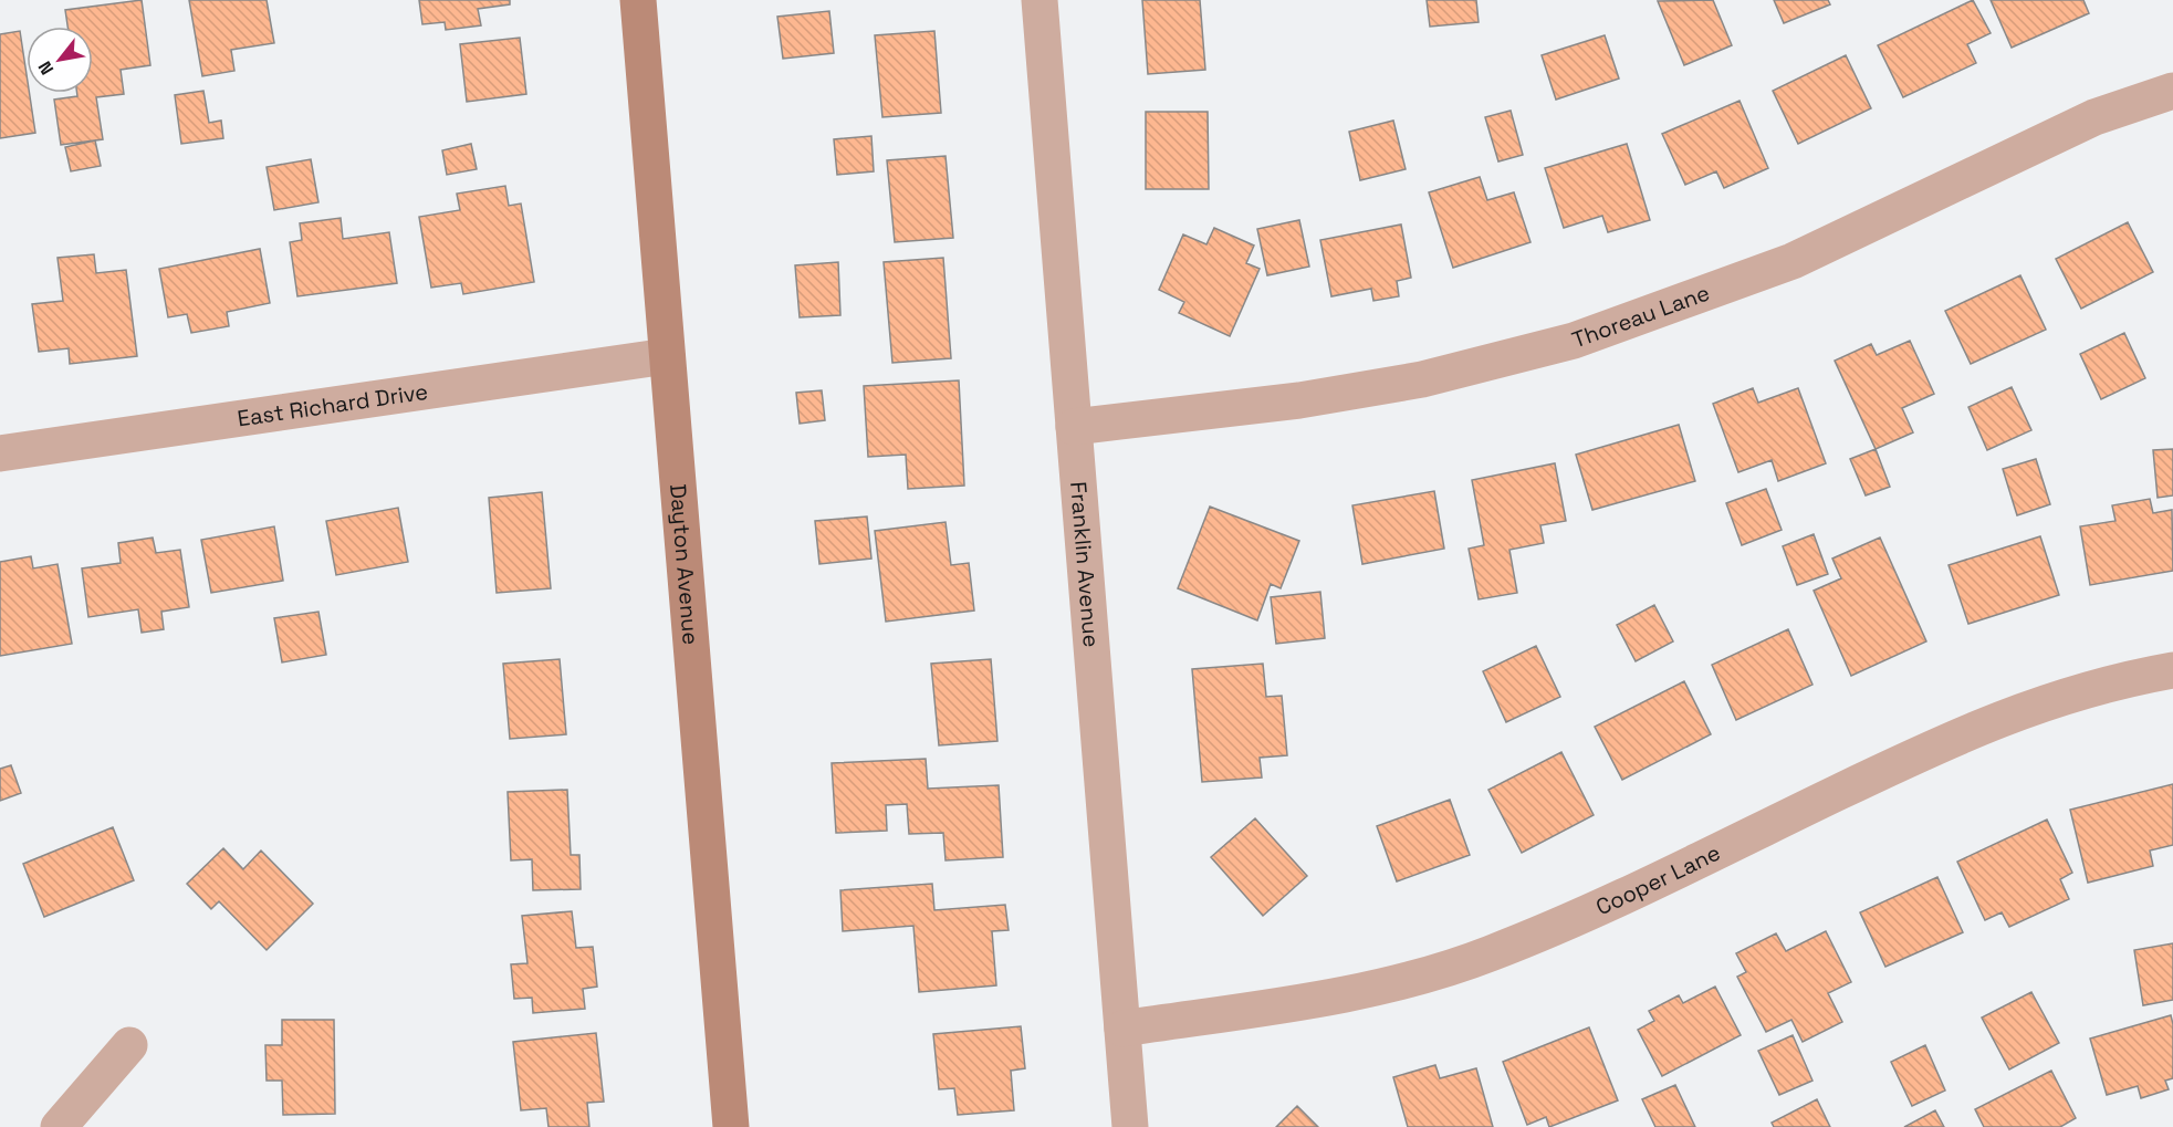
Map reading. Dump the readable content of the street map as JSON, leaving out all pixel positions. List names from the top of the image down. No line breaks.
{"streets":{"main road":["Dayton Avenue"],"street":["Thoreau Lane","East Richard Drive","Franklin Avenue","Cooper Lane"]},"crossings":[["Thoreau Lane","Franklin Avenue"],["East Richard Drive","Dayton Avenue"],["Franklin Avenue","Cooper Lane"]],"north":"bottom left"}
